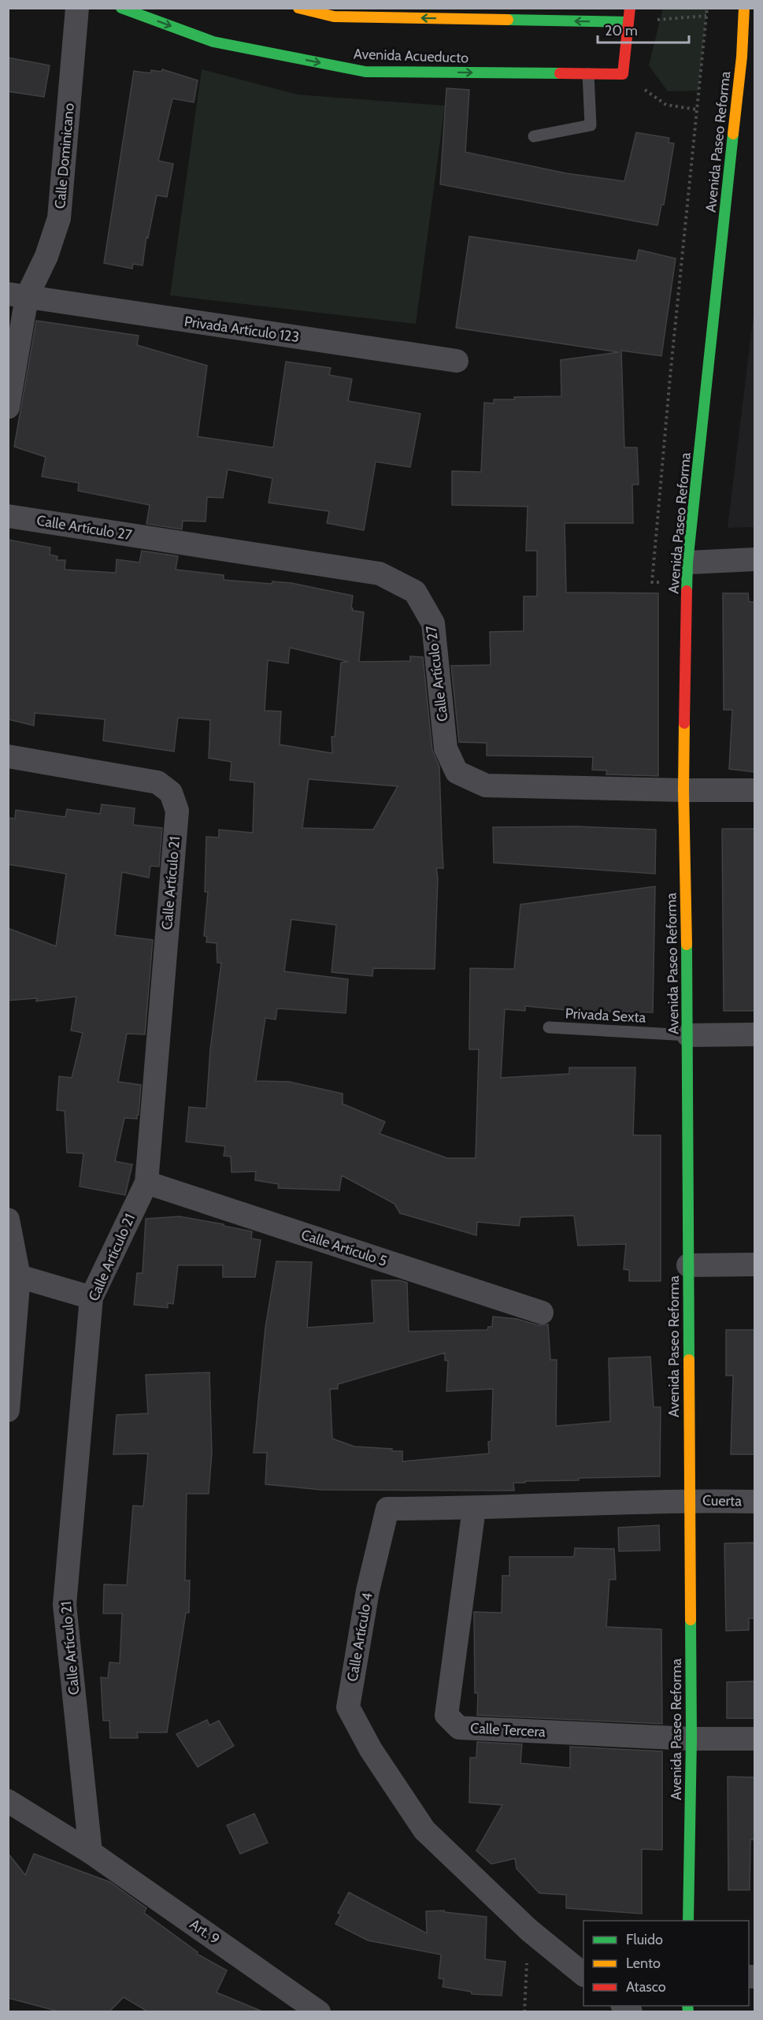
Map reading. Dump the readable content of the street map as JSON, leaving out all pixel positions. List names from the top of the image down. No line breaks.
{"streets":{"main road":["Avenida Acueducto","Avenida Paseo Reforma"],"street":["Calle Dominicano","Privada Artículo 123","Calle Artículo 27","Calle Artículo 21","Calle Artículo 5","Cuerta","Calle Artículo 4","Calle Tercera","Art. 9"],"lane":["Privada Sexta"]},"crossings":[["Avenida Paseo Reforma","Calle Artículo 27"],["Avenida Paseo Reforma","Privada Sexta"],["Avenida Paseo Reforma","Cuerta"],["Avenida Paseo Reforma","Calle Artículo 4"],["Avenida Paseo Reforma","Calle Tercera"],["Calle Dominicano","Privada Artículo 123"],["Calle Artículo 21","Calle Artículo 5"],["Calle Artículo 21","Art. 9"],["Cuerta","Calle Artículo 4"],["Calle Artículo 4","Calle Tercera"]],"legend":["Fluido","Lento","Atasco"],"scale_bar":"20 m"}
